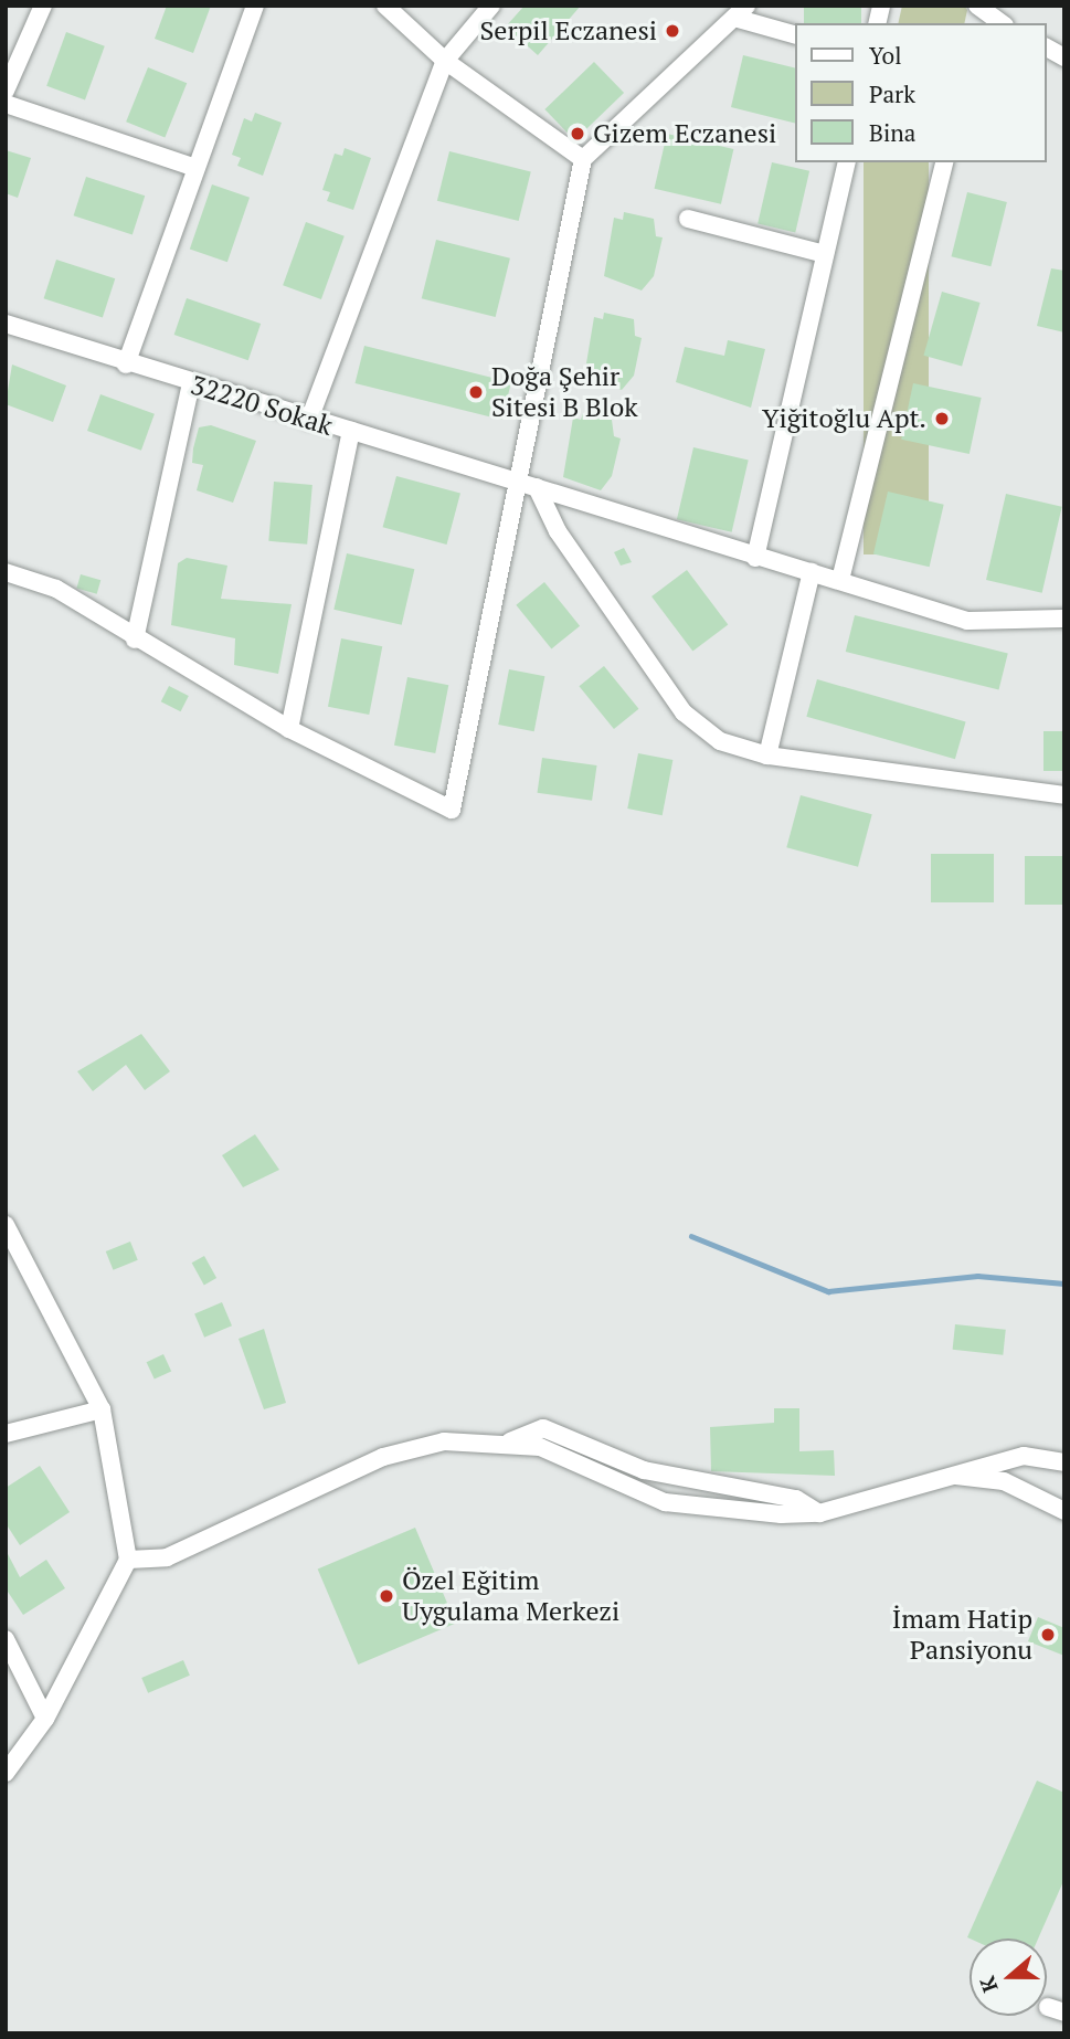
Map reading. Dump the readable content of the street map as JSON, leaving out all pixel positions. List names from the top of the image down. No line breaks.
{"streets":{"street":["32220 Sokak"]},"places":["Serpil Eczanesi","Gizem Eczanesi","Doğa Şehir Sitesi B Blok","Yiğitoğlu Apt.","Özel Eğitim Uygulama Merkezi","İmam Hatip Pansiyonu"],"legend":["Yol","Park","Bina"],"north":"left"}
